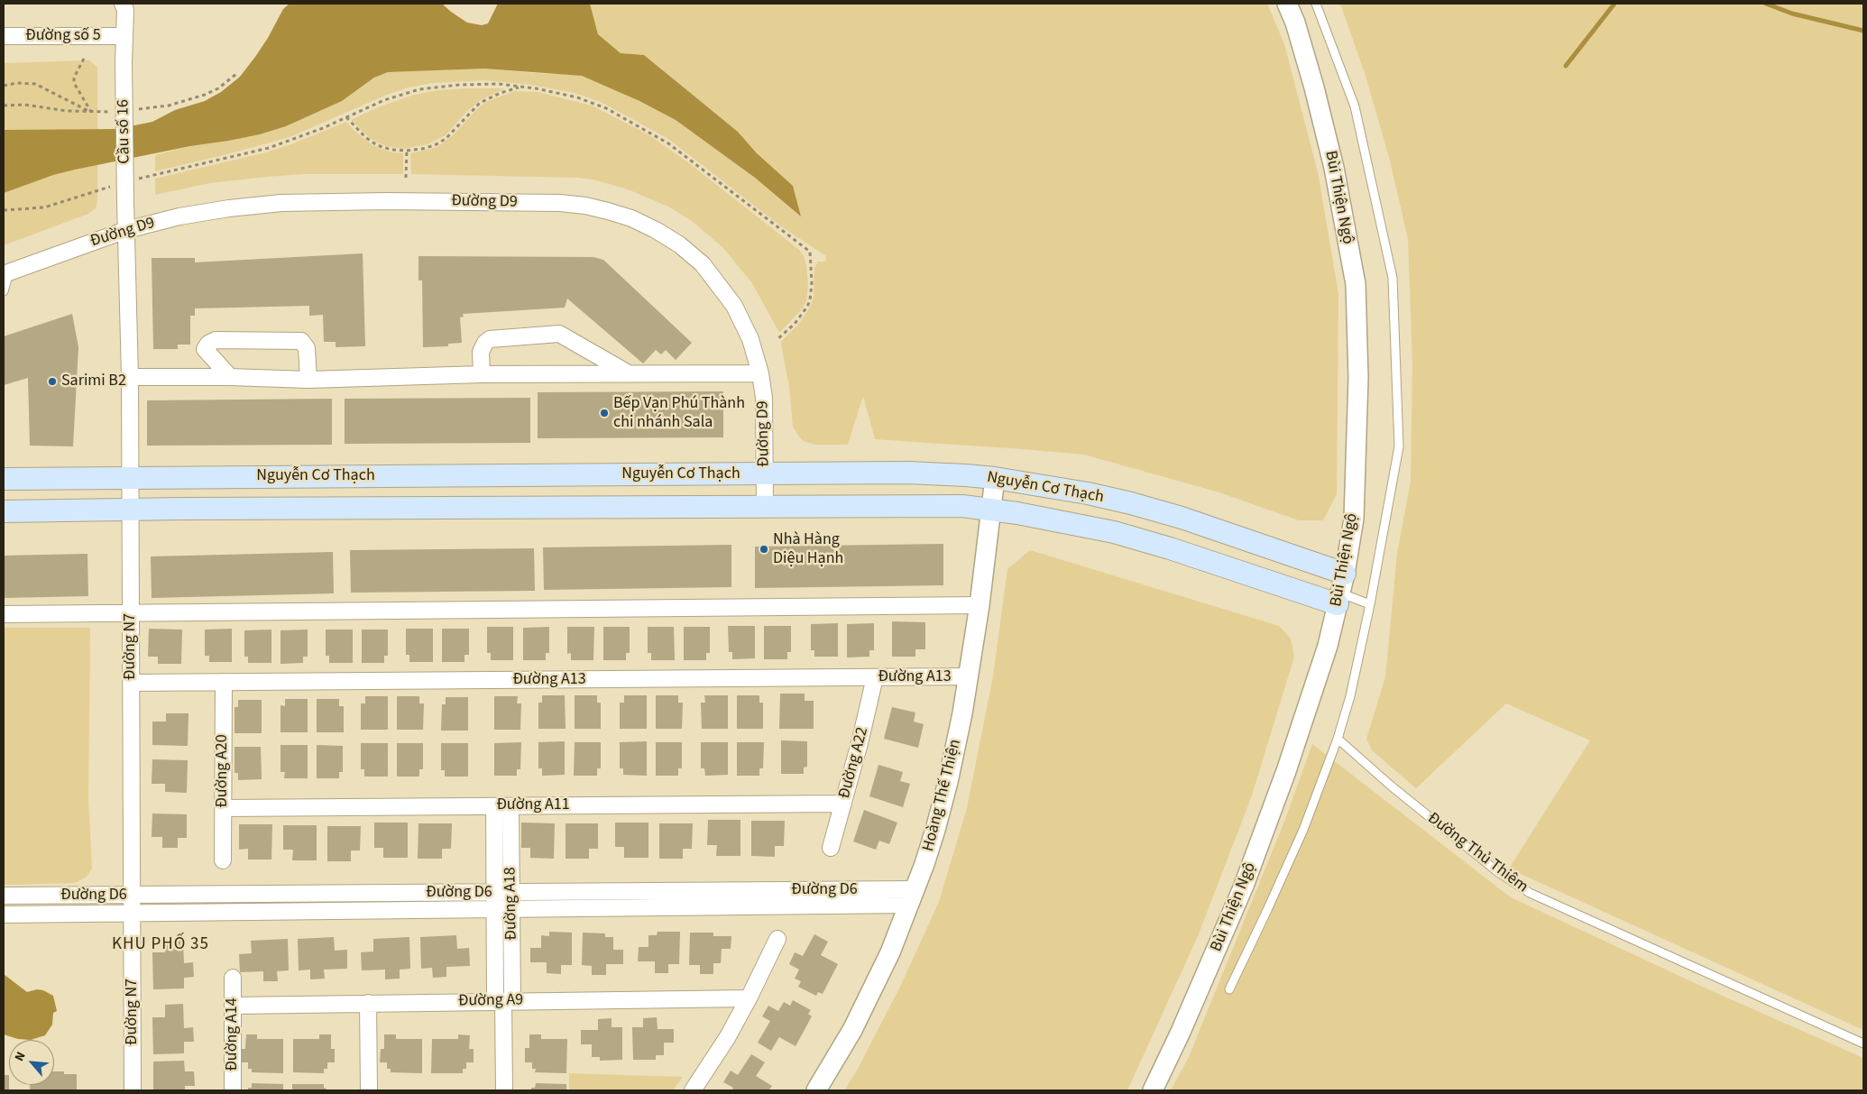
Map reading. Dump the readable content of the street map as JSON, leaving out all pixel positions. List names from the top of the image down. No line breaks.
{"streets":{"main road":["Nguyễn Cơ Thạch"],"street":["Đường số 5","Cầu số 16","Bùi Thiện Ngộ","Đường D9","Đường N7","Đường A13","Đường A22","Đường A20","Hoàng Thế Thiện","Đường A11","Đường D6","Đường A18","Đường A9","Đường A14"],"lane":["Đường Thủ Thiêm"]},"crossings":[["Đường số 5","Cầu số 16"],["Cầu số 16","Đường N7"],["Bùi Thiện Ngộ","Nguyễn Cơ Thạch"],["Đường D9","Nguyễn Cơ Thạch"],["Đường D9","Đường N7"],["Nguyễn Cơ Thạch","Đường N7"],["Nguyễn Cơ Thạch","Hoàng Thế Thiện"],["Đường N7","Đường A13"],["Đường N7","Đường D6"],["Đường A13","Đường A22"],["Đường A13","Đường A20"],["Đường A13","Hoàng Thế Thiện"],["Đường A22","Đường A11"],["Đường A20","Đường A11"],["Hoàng Thế Thiện","Đường D6"],["Đường A11","Đường A18"],["Đường D6","Đường A18"],["Đường A18","Đường A9"],["Đường A9","Đường A14"]],"districts":["KHU PHỐ 35"],"places":["Sarimi B2","Bếp Vạn Phú Thành chi nhánh Sala","Nhà Hàng Diệu Hạnh"],"north":"top left"}
